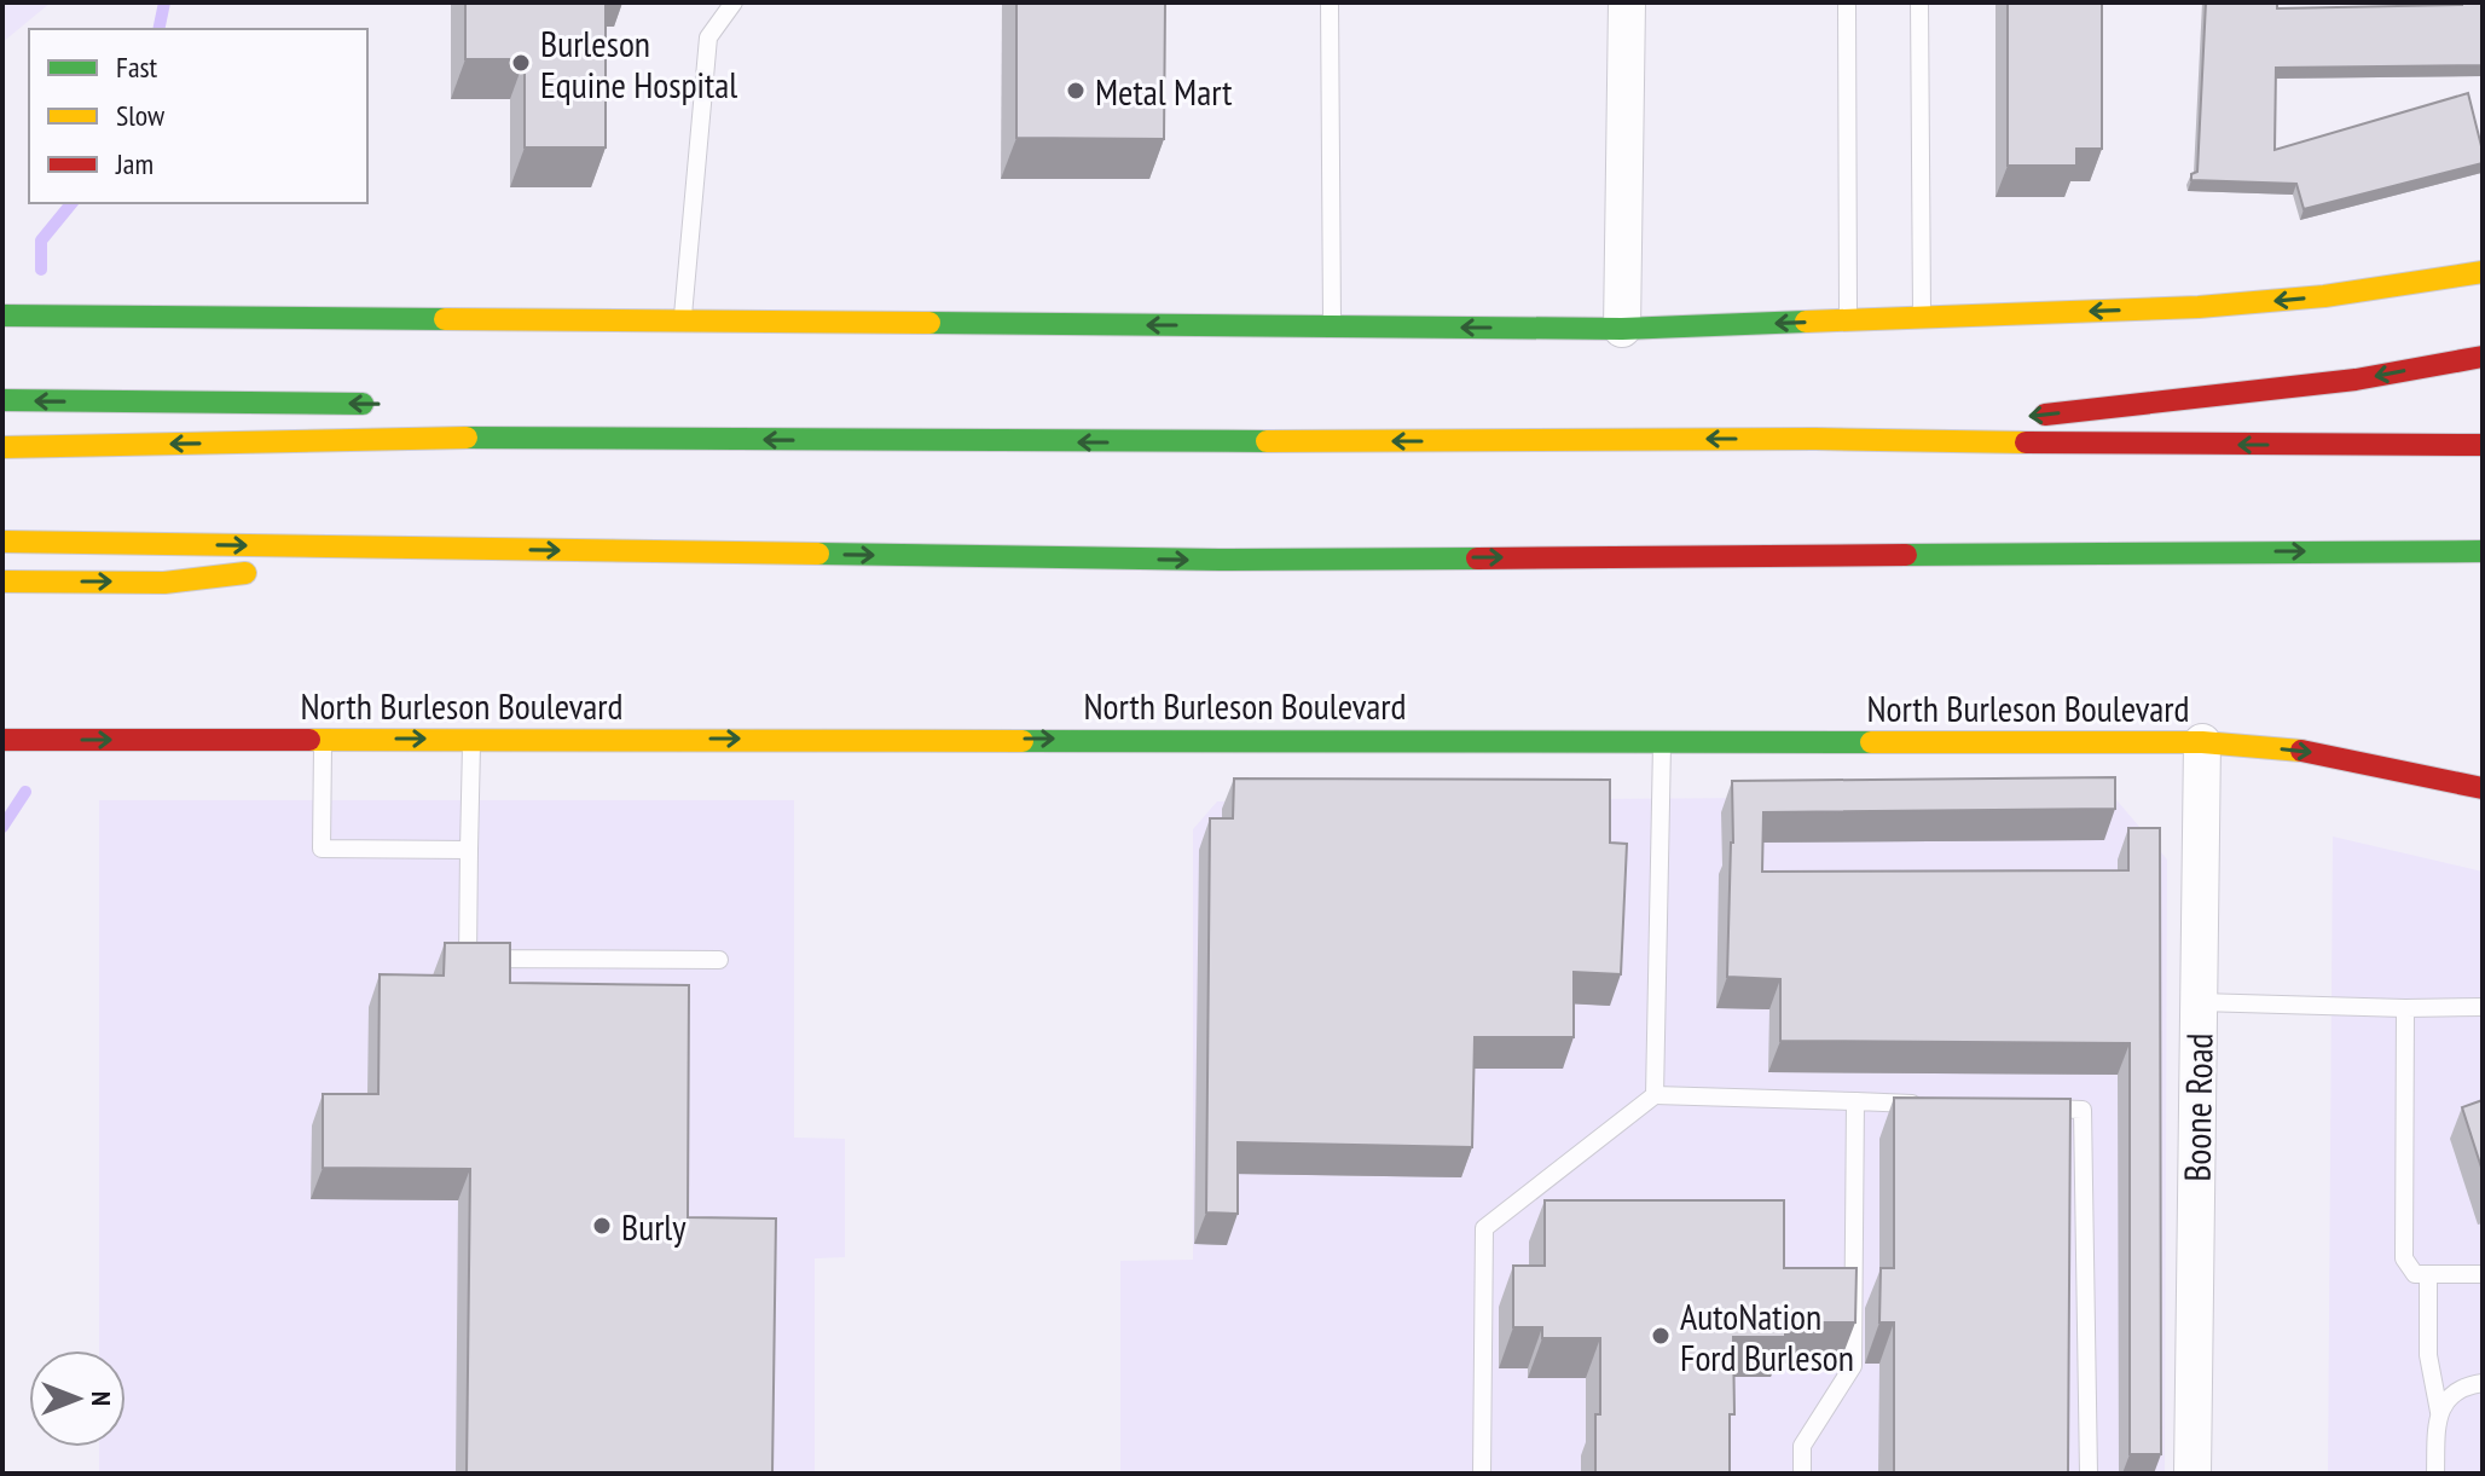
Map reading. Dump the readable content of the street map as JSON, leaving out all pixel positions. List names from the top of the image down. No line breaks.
{"streets":{"main road":["North Burleson Boulevard"],"street":["Boone Road"]},"crossings":[["North Burleson Boulevard","Boone Road"]],"places":["Burleson Equine Hospital","Metal Mart","Burly","AutoNation Ford Burleson"],"legend":["Fast","Slow","Jam"],"north":"right"}
